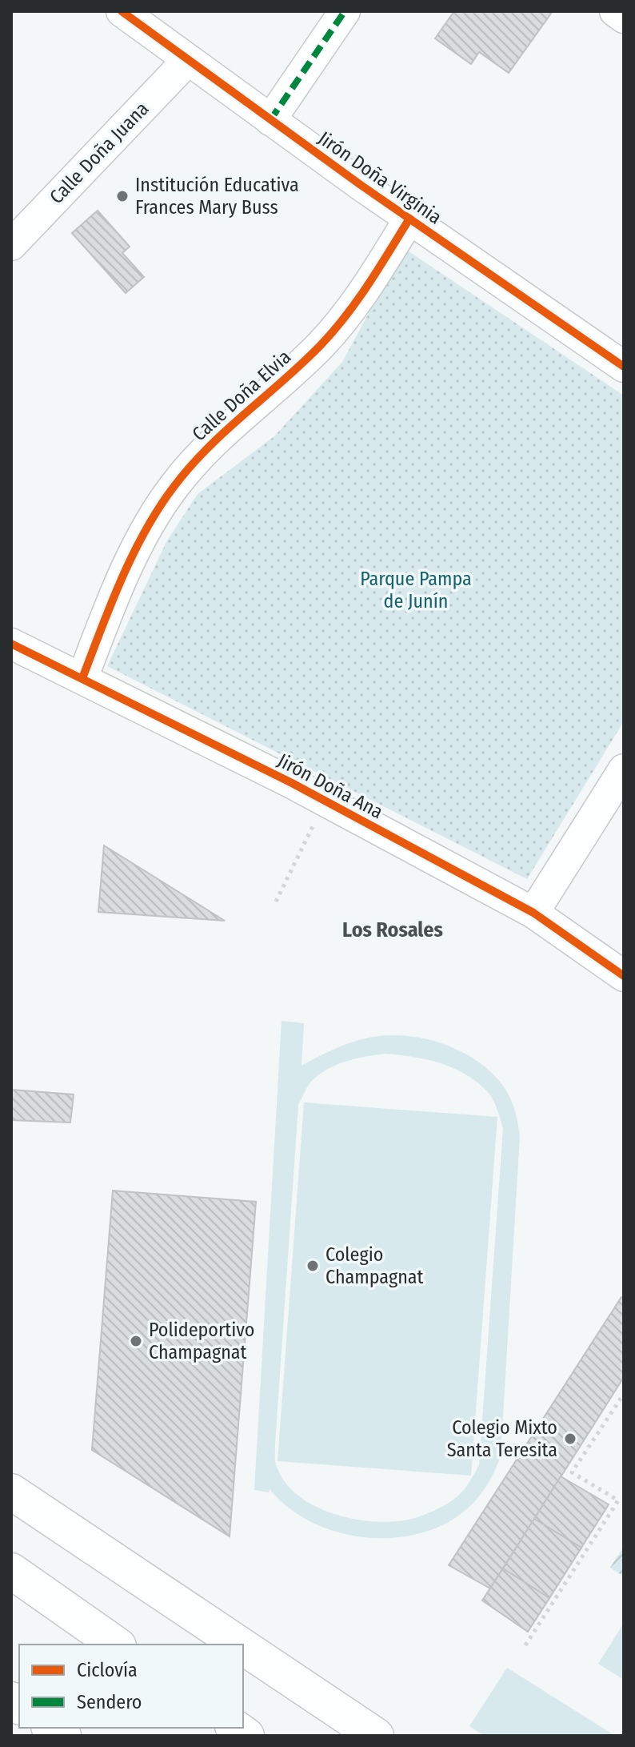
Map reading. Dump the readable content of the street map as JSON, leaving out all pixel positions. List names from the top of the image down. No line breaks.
{"streets":{"street":["Calle Doña Juana","Jirón Doña Virginia","Calle Doña Elvia","Jirón Doña Ana"]},"crossings":[["Calle Doña Juana","Jirón Doña Virginia"],["Jirón Doña Virginia","Calle Doña Elvia"],["Calle Doña Elvia","Jirón Doña Ana"]],"districts":["Los Rosales"],"parks":["Parque Pampa de Junín"],"places":["Institución Educativa Frances Mary Buss","Colegio Champagnat","Polideportivo Champagnat","Colegio Mixto Santa Teresita"],"legend":["Ciclovía","Sendero"]}
